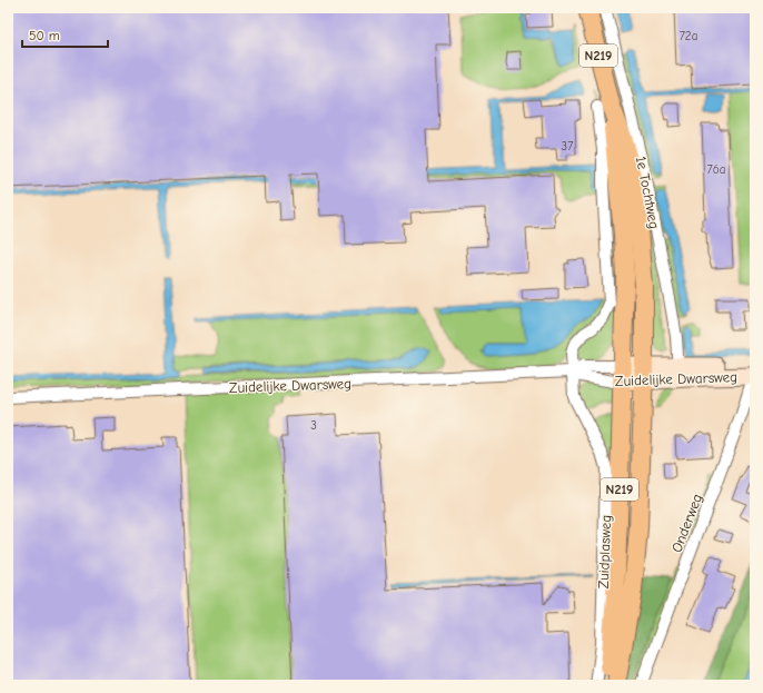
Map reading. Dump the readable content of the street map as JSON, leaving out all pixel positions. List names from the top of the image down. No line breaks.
{"streets":{"main road":["N219","1e Tochtweg","Zuidplasweg"],"street":["Zuidelijke Dwarsweg","Onderweg"]},"crossings":[["1e Tochtweg","Zuidelijke Dwarsweg"],["1e Tochtweg","Zuidplasweg"],["Zuidelijke Dwarsweg","Onderweg"],["Zuidelijke Dwarsweg","Zuidplasweg"]],"house_numbers":["72a","37","76a","3"],"scale_bar":"50 m"}
